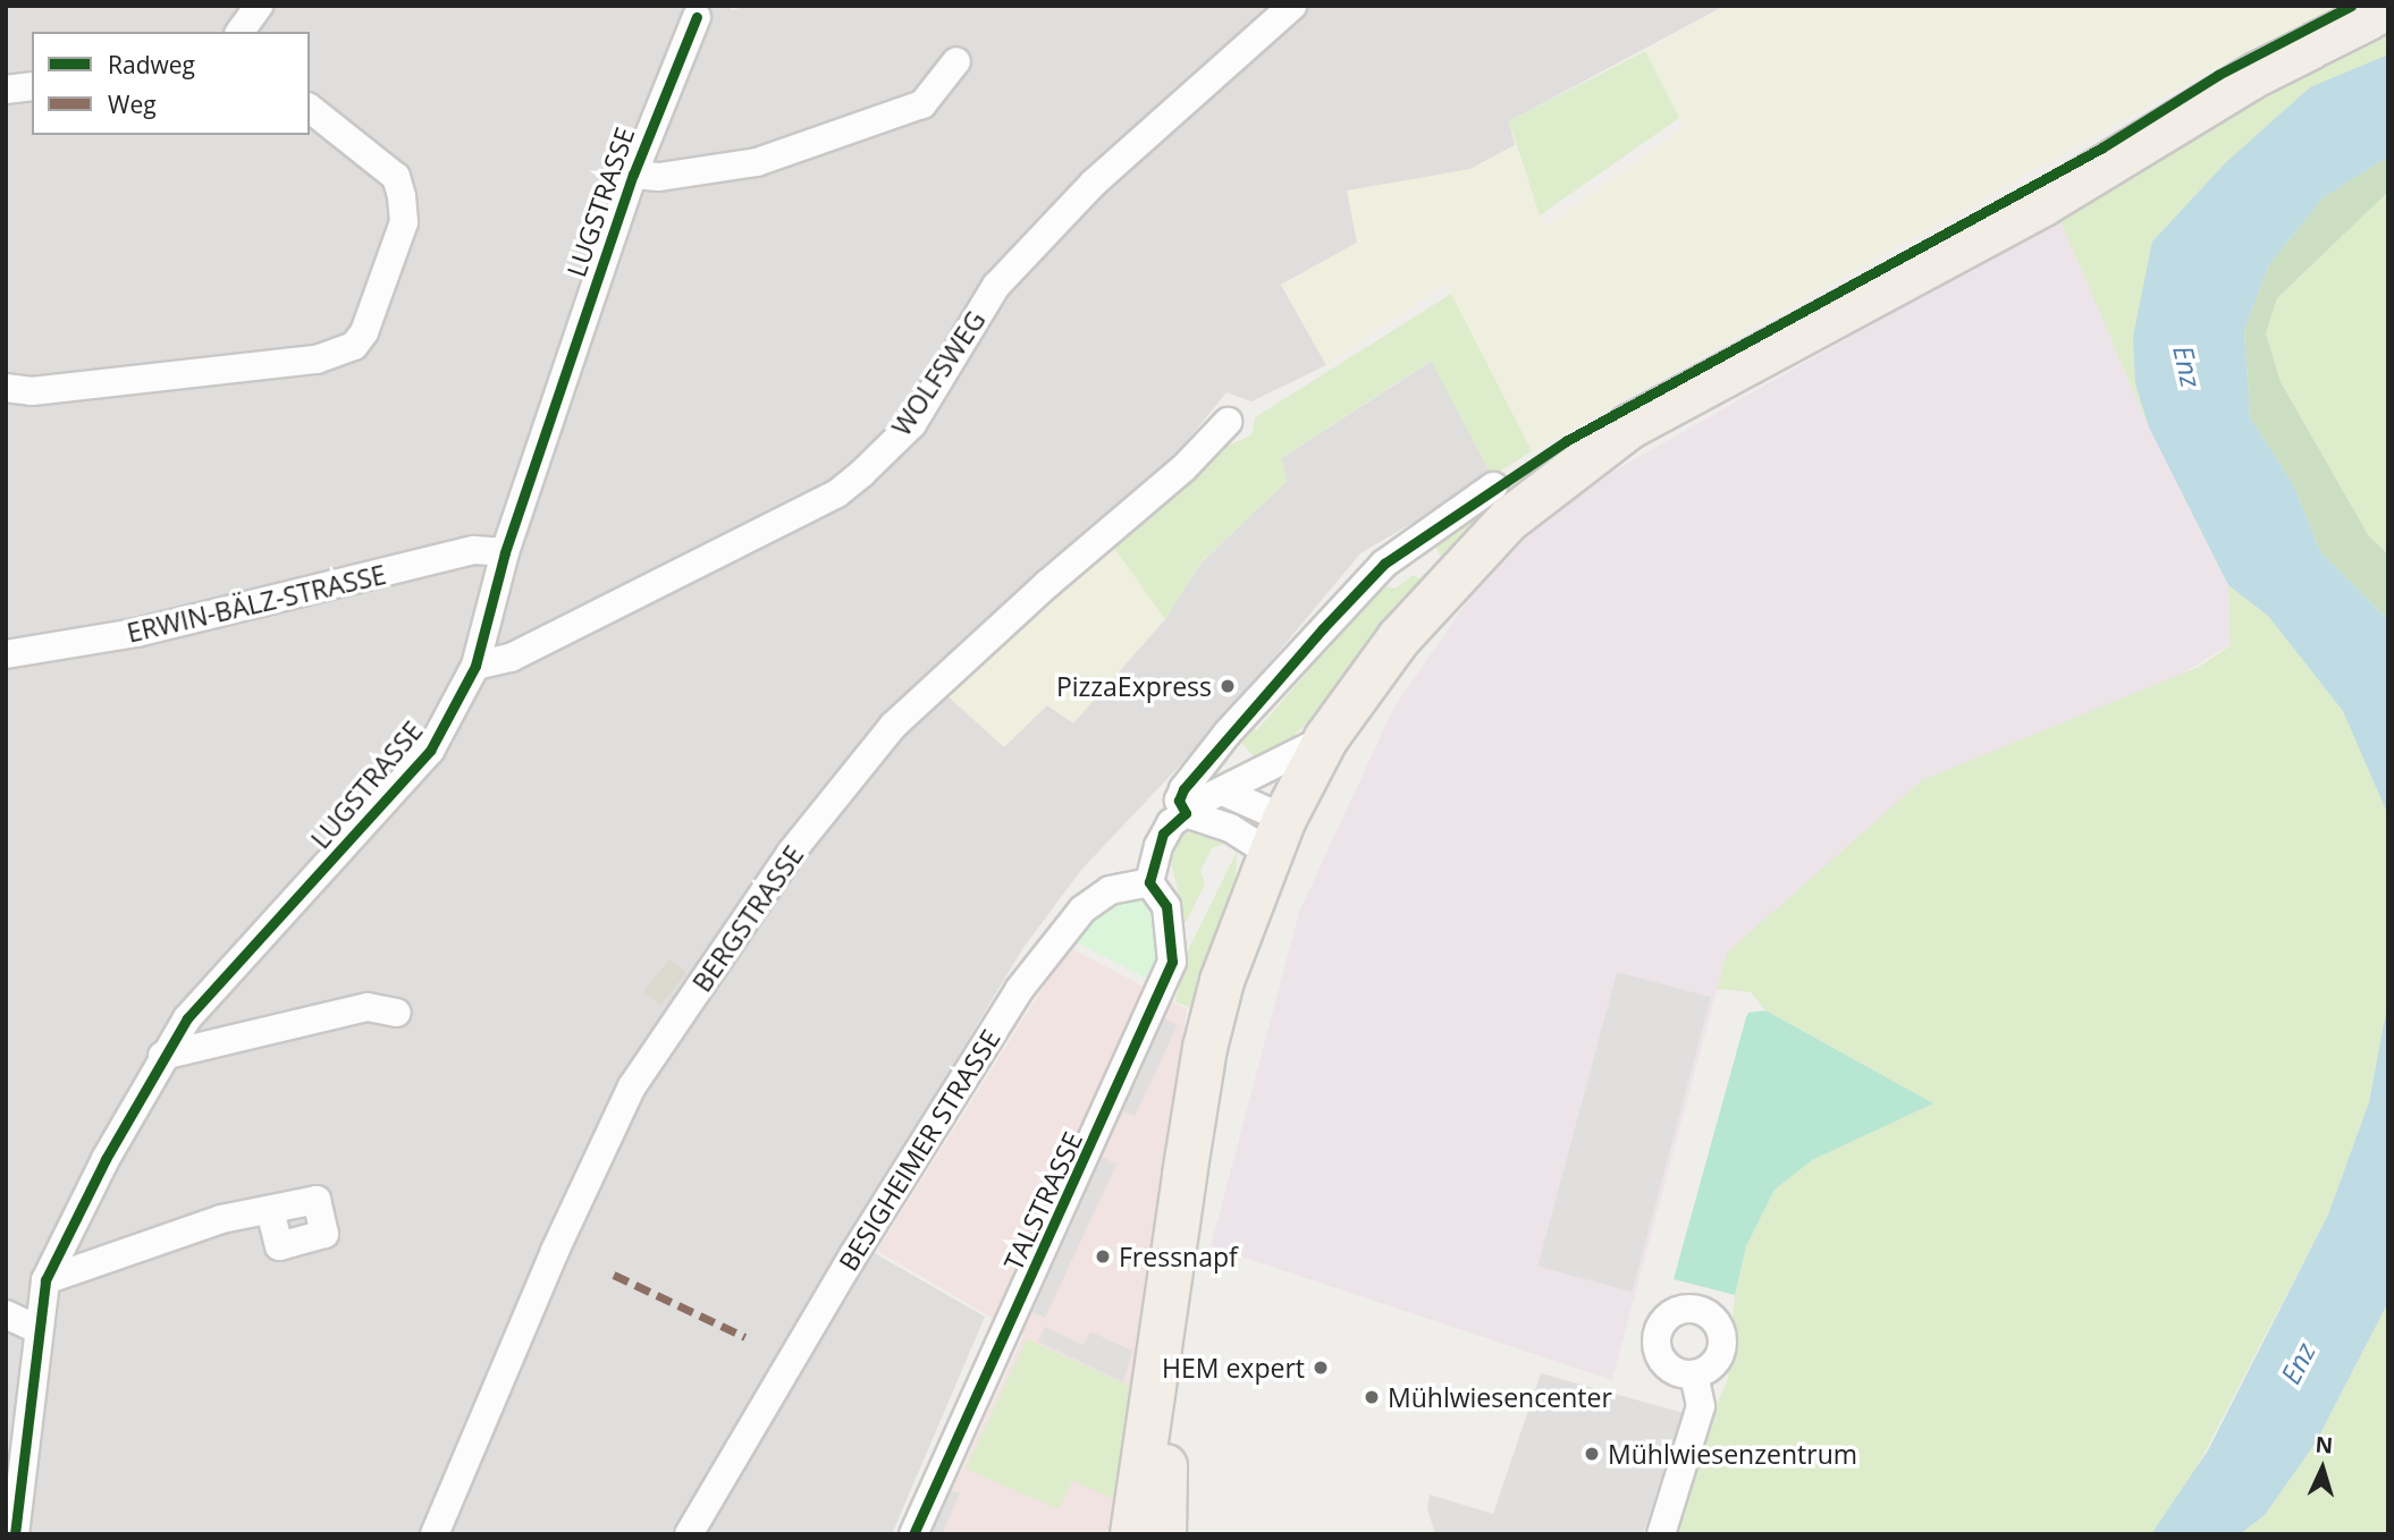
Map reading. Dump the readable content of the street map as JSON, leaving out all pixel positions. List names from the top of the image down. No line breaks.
{"streets":{"street":["LUGSTRASSE","WOLFSWEG","ERWIN-BÄLZ-STRASSE","BERGSTRASSE","BESIGHEIMER STRASSE","TALSTRASSE"]},"crossings":[["LUGSTRASSE","WOLFSWEG"],["LUGSTRASSE","ERWIN-BÄLZ-STRASSE"],["BESIGHEIMER STRASSE","TALSTRASSE"]],"water":["Enz"],"places":["PizzaExpress","Fressnapf","HEM expert","Mühlwiesencenter","Mühlwiesenzentrum"],"legend":["Radweg","Weg"],"north":"top"}
